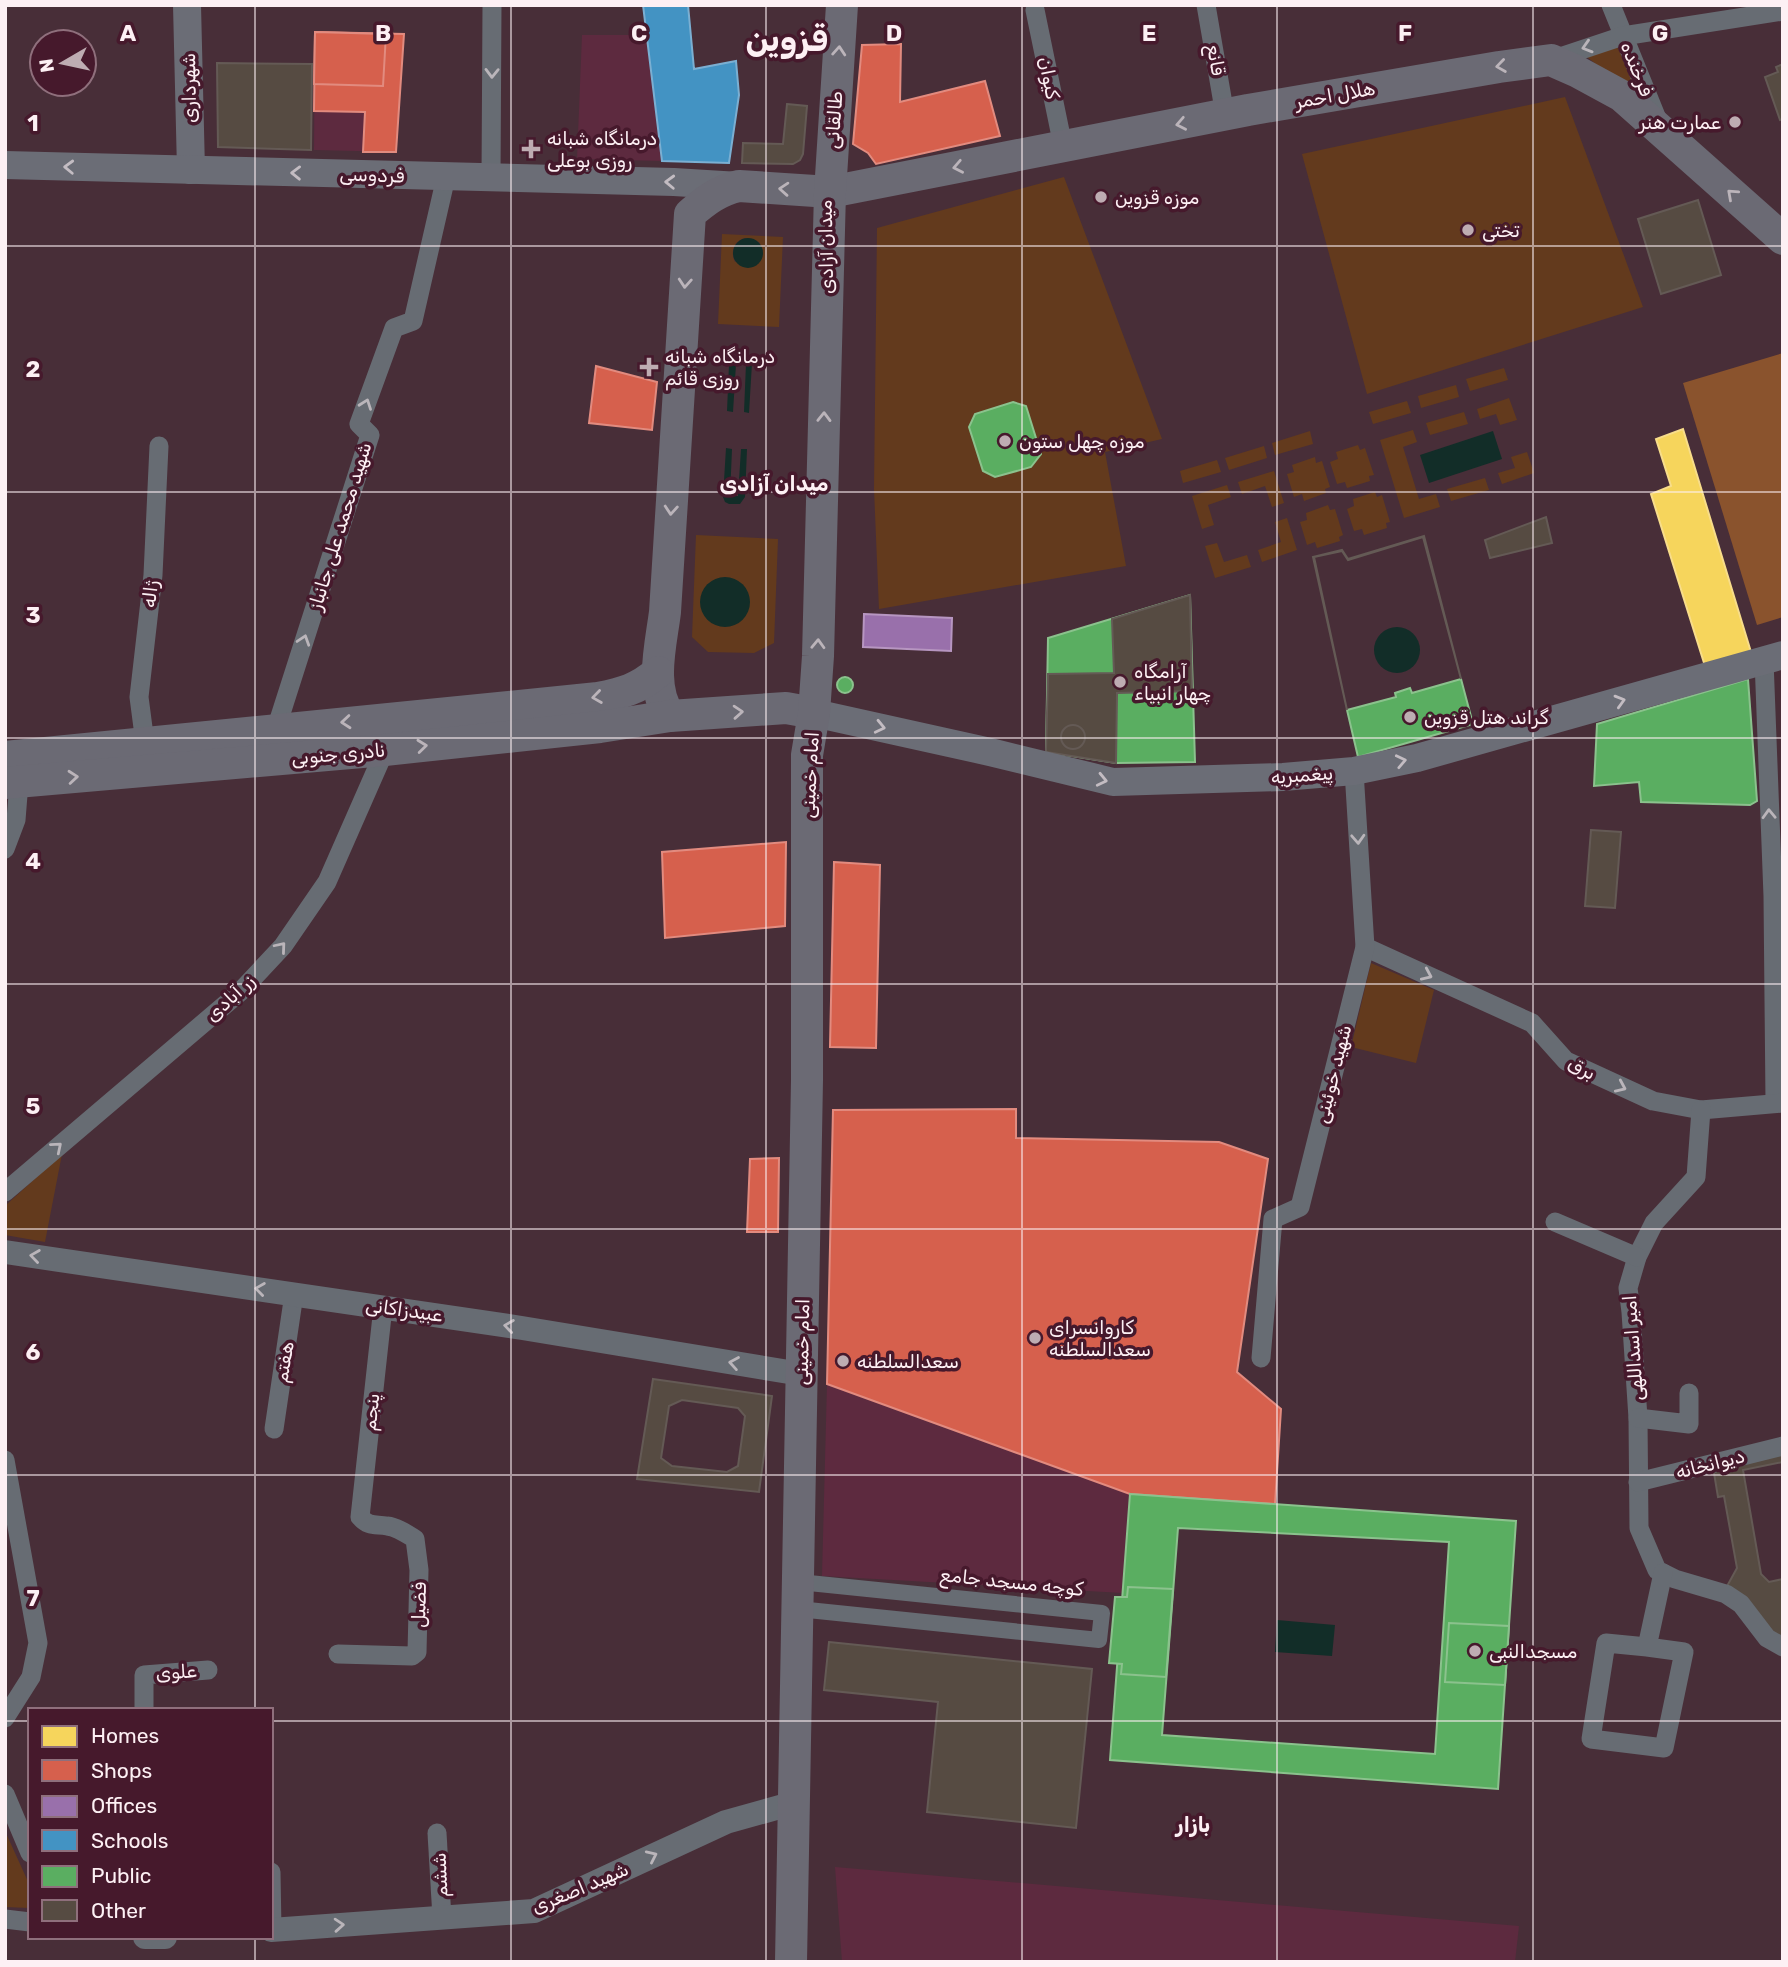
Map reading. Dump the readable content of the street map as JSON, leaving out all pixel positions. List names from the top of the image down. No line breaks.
{"streets":{"main road":["شهرداری","هلال احمر","طالقانی","فردوسی","میدان آزادی","نادری جنوبی","امام خمینی","پیغمبریه"],"street":["قانع","فرخنده","کیوان","شهید محمد علی جانباز","ژاله","زر آبادی","برق","شهید خوئینی","عبیدزاکانی","امیر اسداللهی","هفتم","پنجم","دیوانخانه","کوچه مسجد جامع","فضیل","علوی","ششم","شهید اصغری"]},"crossings":[["قانع","هلال احمر"],["کیوان","هلال احمر"],["شهرداری","فردوسی"],["هلال احمر","طالقانی"],["هلال احمر","میدان آزادی"],["طالقانی","میدان آزادی"],["فردوسی","میدان آزادی"],["فردوسی","شهید محمد علی جانباز"],["میدان آزادی","نادری جنوبی"],["میدان آزادی","امام خمینی"],["میدان آزادی","پیغمبریه"],["شهید محمد علی جانباز","نادری جنوبی"],["ژاله","نادری جنوبی"],["نادری جنوبی","زر آبادی"],["امام خمینی","پیغمبریه"],["امام خمینی","عبیدزاکانی"],["امام خمینی","کوچه مسجد جامع"],["امام خمینی","شهید اصغری"],["پیغمبریه","شهید خوئینی"],["برق","شهید خوئینی"],["برق","امیر اسداللهی"],["عبیدزاکانی","هفتم"],["عبیدزاکانی","پنجم"],["امیر اسداللهی","دیوانخانه"],["پنجم","فضیل"],["ششم","شهید اصغری"]],"one_way":["هلال احمر","طالقانی","فردوسی","شهید محمد علی جانباز","پیغمبریه","زر آبادی","برق","عبیدزاکانی","شهید اصغری"],"districts":["قزوین","میدان آزادی","بازار"],"places":{"other":["عمارت هنر","موزه قزوین","تختی","موزه چهل ستون","آرامگاه چهار انبیاء","گراند هتل قزوین","کاروانسرای سعدالسلطنه","سعدالسلطنه","مسجدالنبی"],"health":["درمانگاه شبانه روزی بوعلی","درمانگاه شبانه روزی قائم"]},"legend":["Homes","Shops","Offices","Schools","Public","Other"],"north":"left","grid":{"columns":["A","B","C","D","E","F","G"],"rows":["1","2","3","4","5","6","7"]}}
